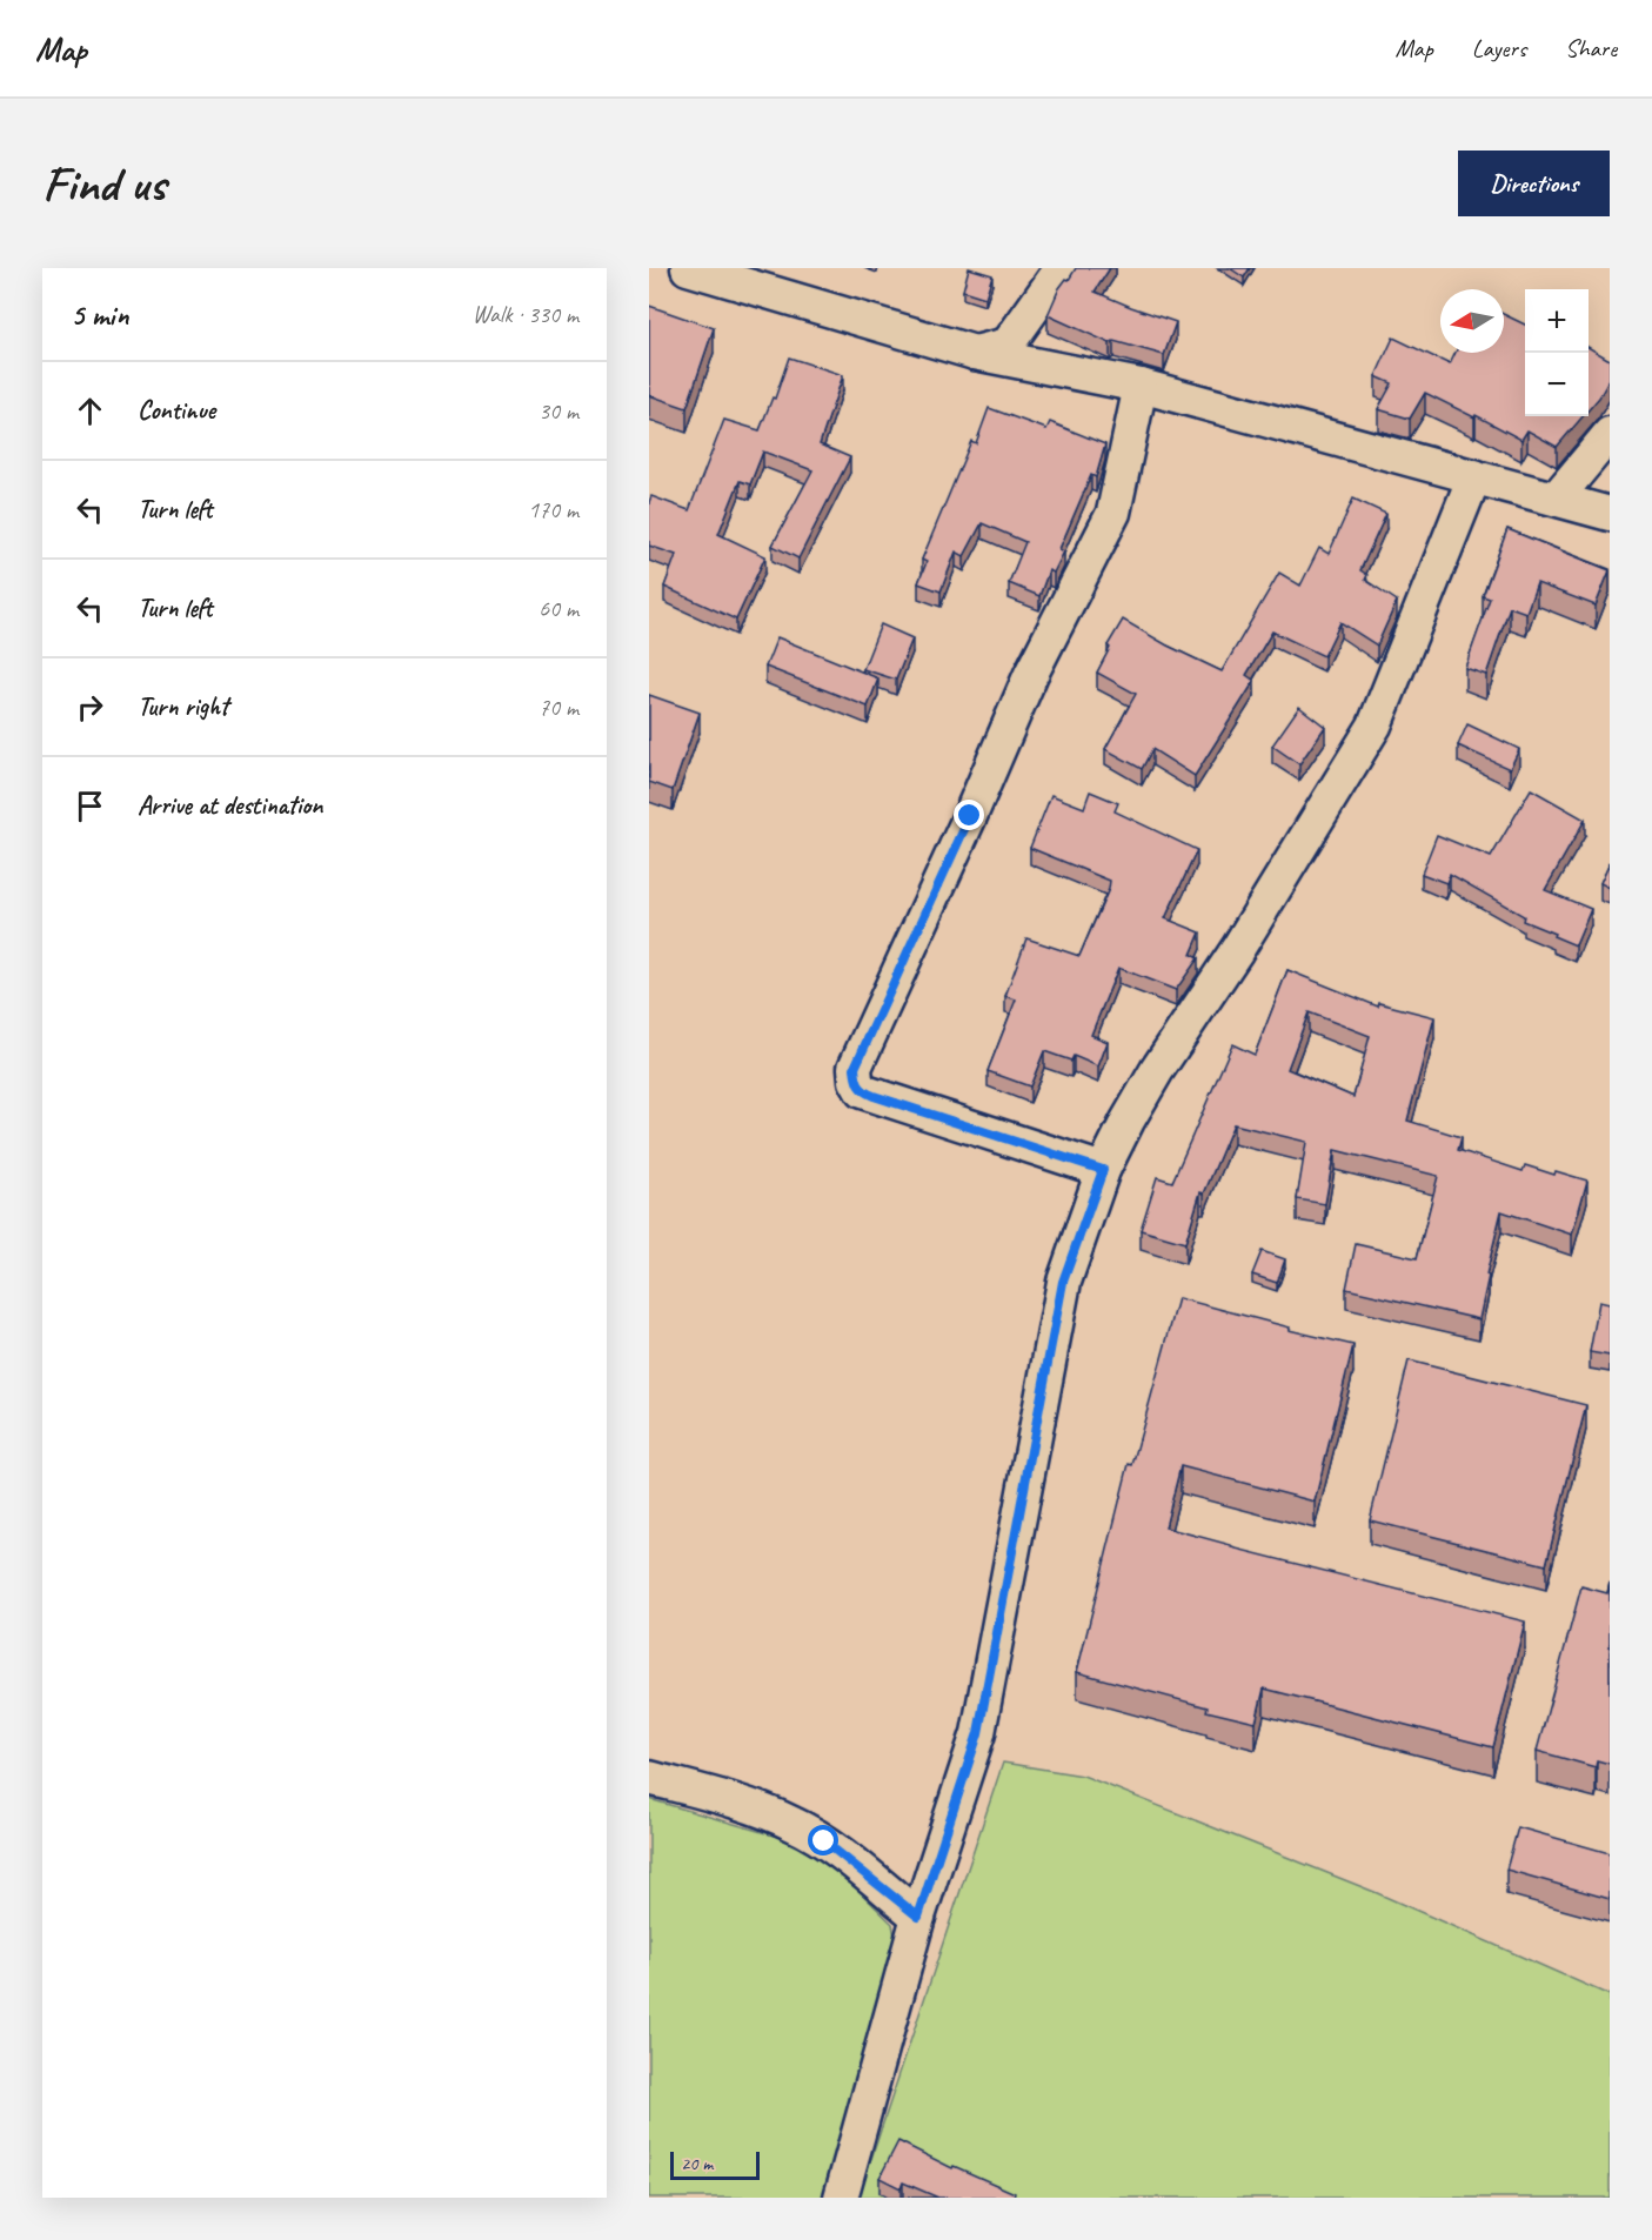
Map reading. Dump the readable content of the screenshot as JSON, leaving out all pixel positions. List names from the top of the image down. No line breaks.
{"scale_bar":"20 m","north":"left","page":{"header":"Map","nav":["Map","Layers","Share"],"buttons":"Directions","title":"Find us","heading":["5 min","Walk · 330 m"],"map_buttons":["+","−"],"list":[["Continue","30 m"],["Turn left","170 m"],["Turn left","60 m"],["Turn right","70 m"],"Arrive at destination"],"scale":"20 m"}}
